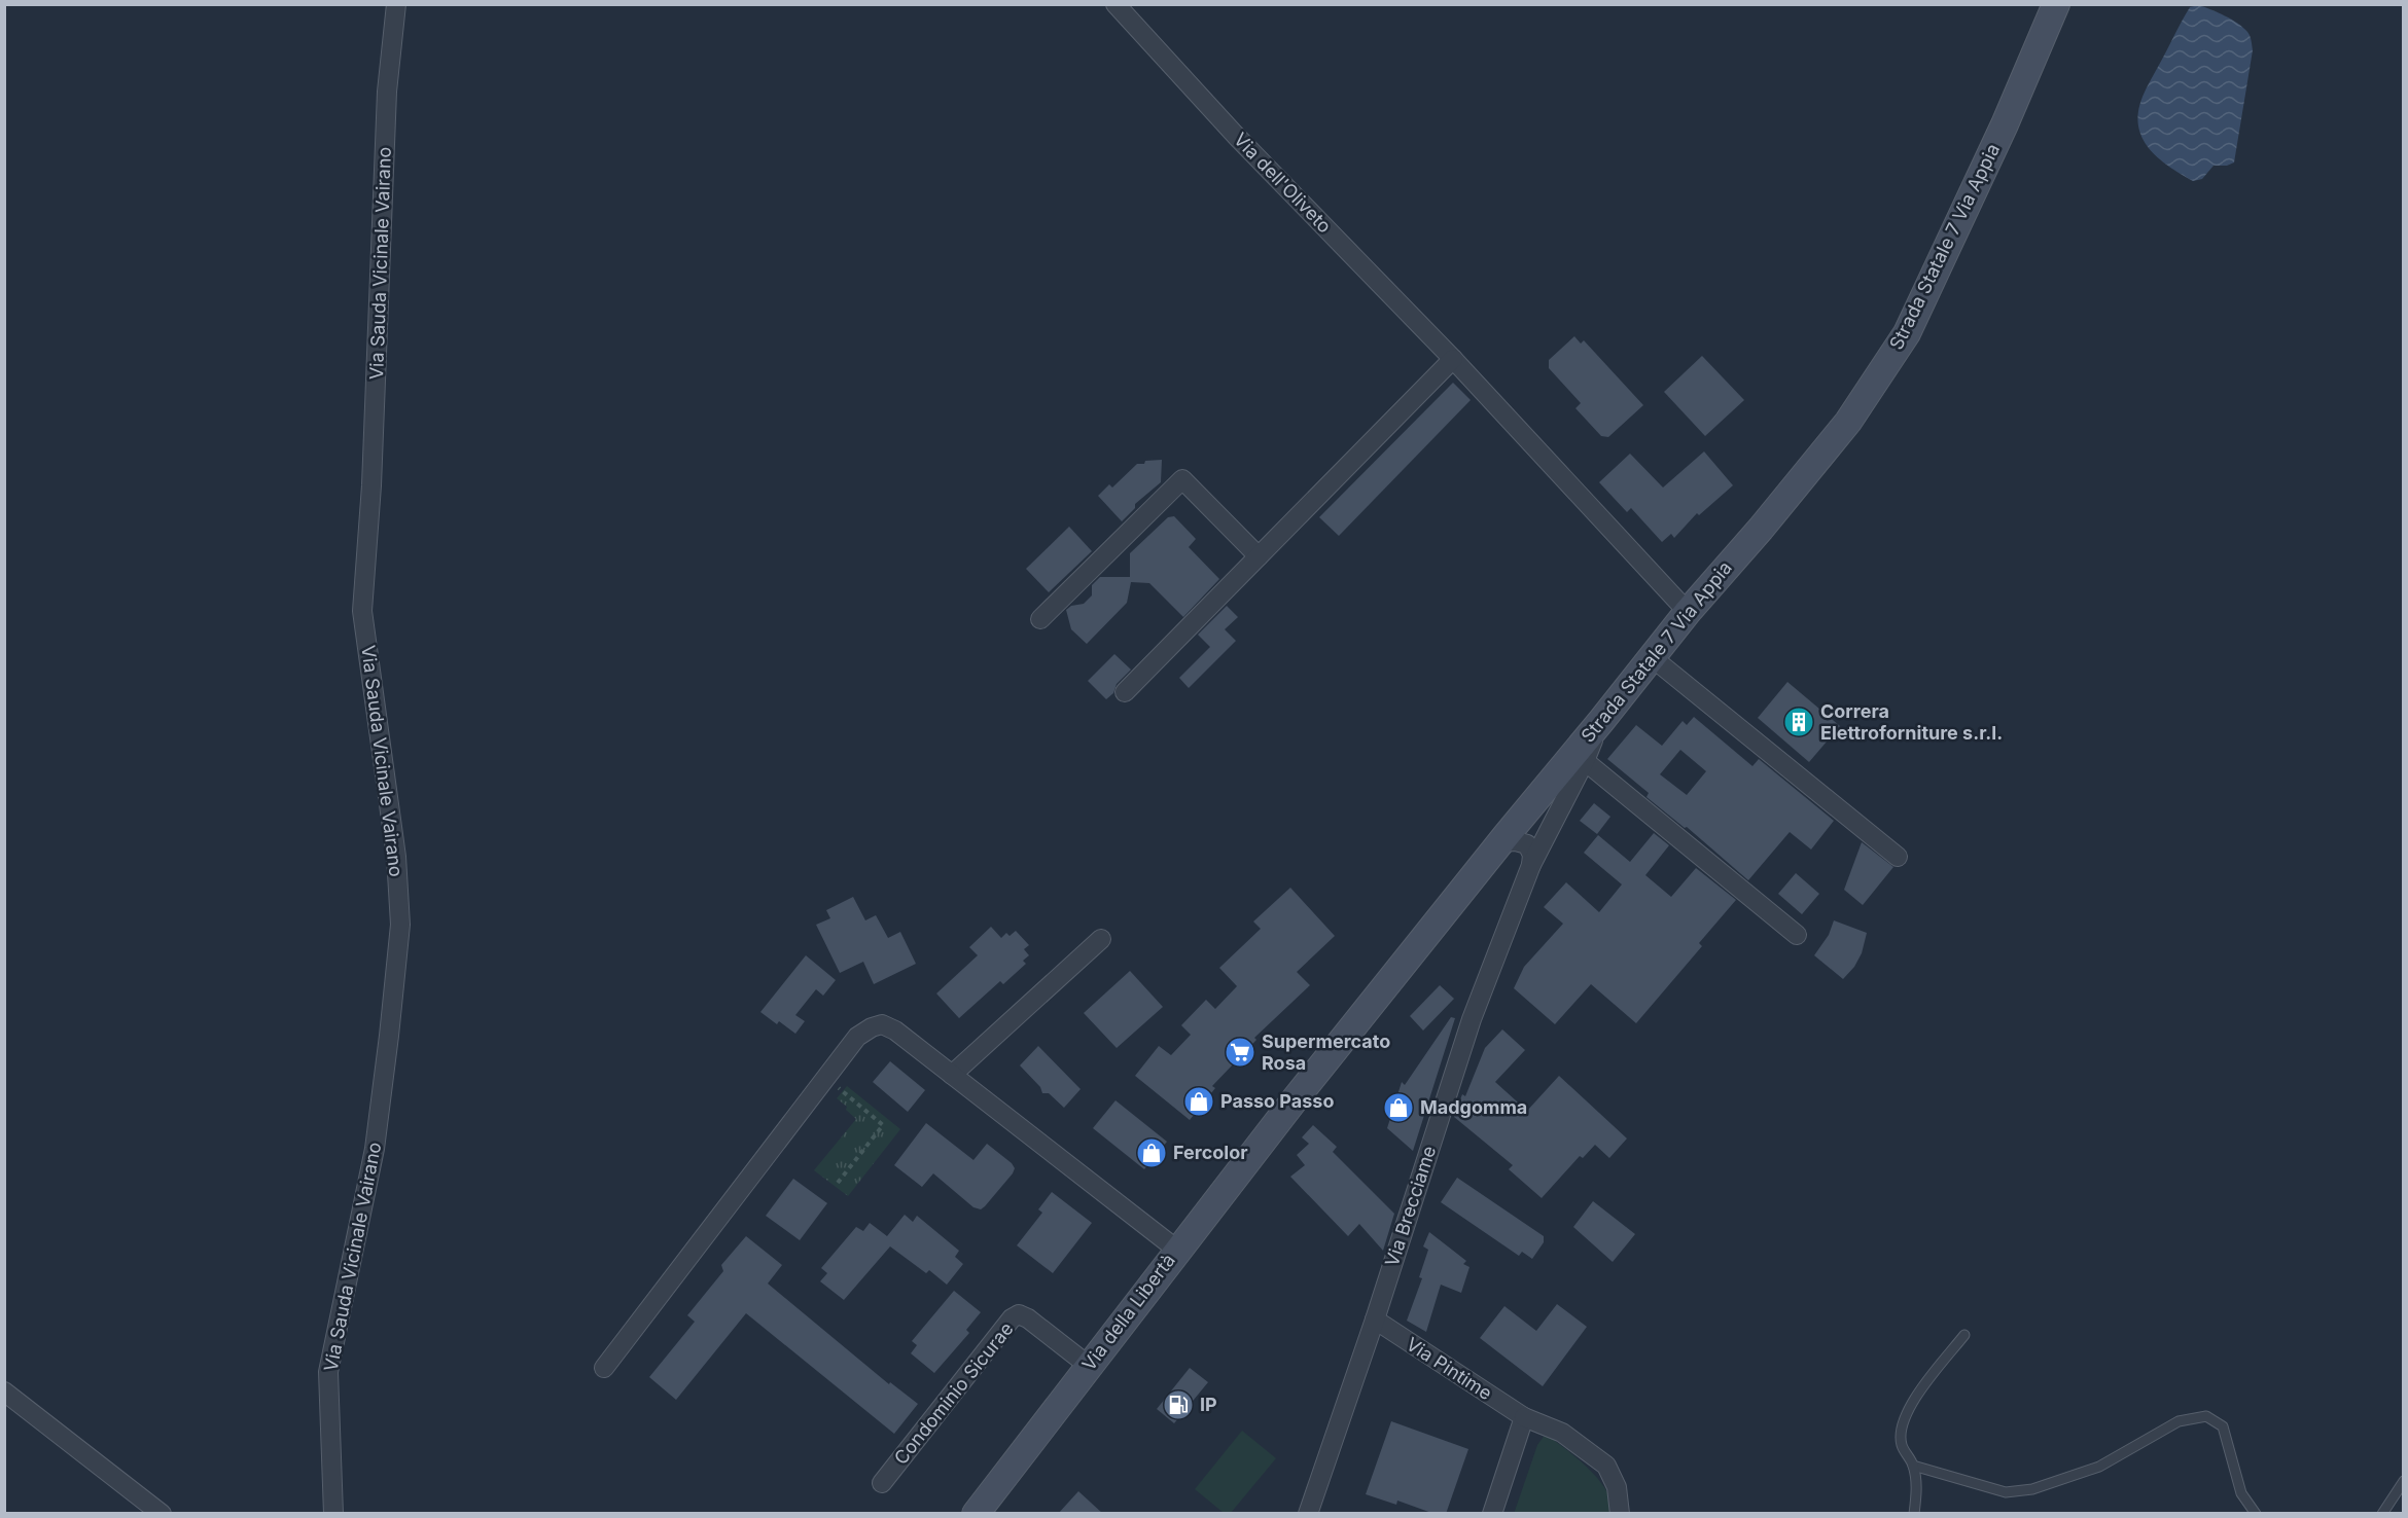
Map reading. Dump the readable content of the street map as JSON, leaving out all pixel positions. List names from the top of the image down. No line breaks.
{"streets":{"main road":["Strada Statale 7 Via Appia","Via della Libertà"],"street":["Via dell'Oliveto","Via Sauda Vicinale Vairano","Via Brecciame","Via Pintime","Condominio Sicurae"]},"crossings":[["Via dell'Oliveto","Strada Statale 7 Via Appia"],["Strada Statale 7 Via Appia","Via Brecciame"],["Strada Statale 7 Via Appia","Via della Libertà"],["Via Brecciame","Via Pintime"],["Via della Libertà","Condominio Sicurae"]],"places":{"building":["Correra Elettroforniture s.r.l."],"supermarket":["Supermercato Rosa"],"shop":["Passo Passo","Madgomma","Fercolor"],"fuel station":["IP"]}}
